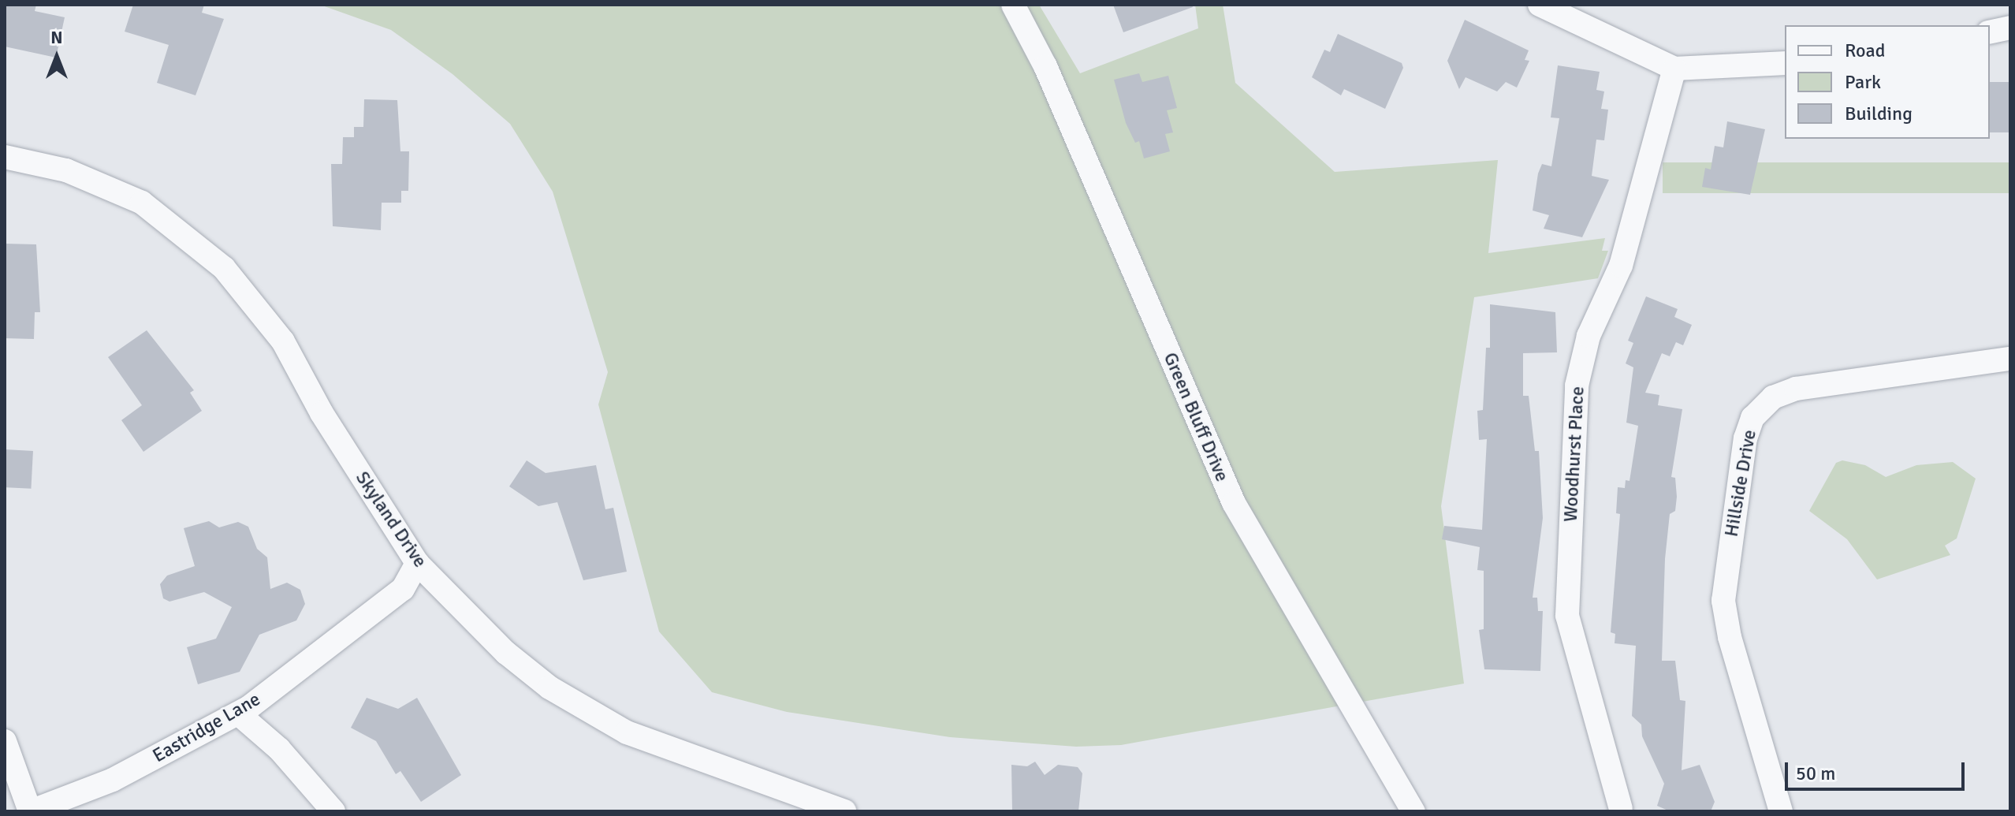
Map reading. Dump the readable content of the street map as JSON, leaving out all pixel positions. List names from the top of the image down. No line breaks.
{"streets":{"street":["Green Bluff Drive","Woodhurst Place","Hillside Drive","Skyland Drive","Eastridge Lane"]},"crossings":[["Skyland Drive","Eastridge Lane"]],"legend":["Road","Park","Building"],"scale_bar":"50 m","north":"top"}
